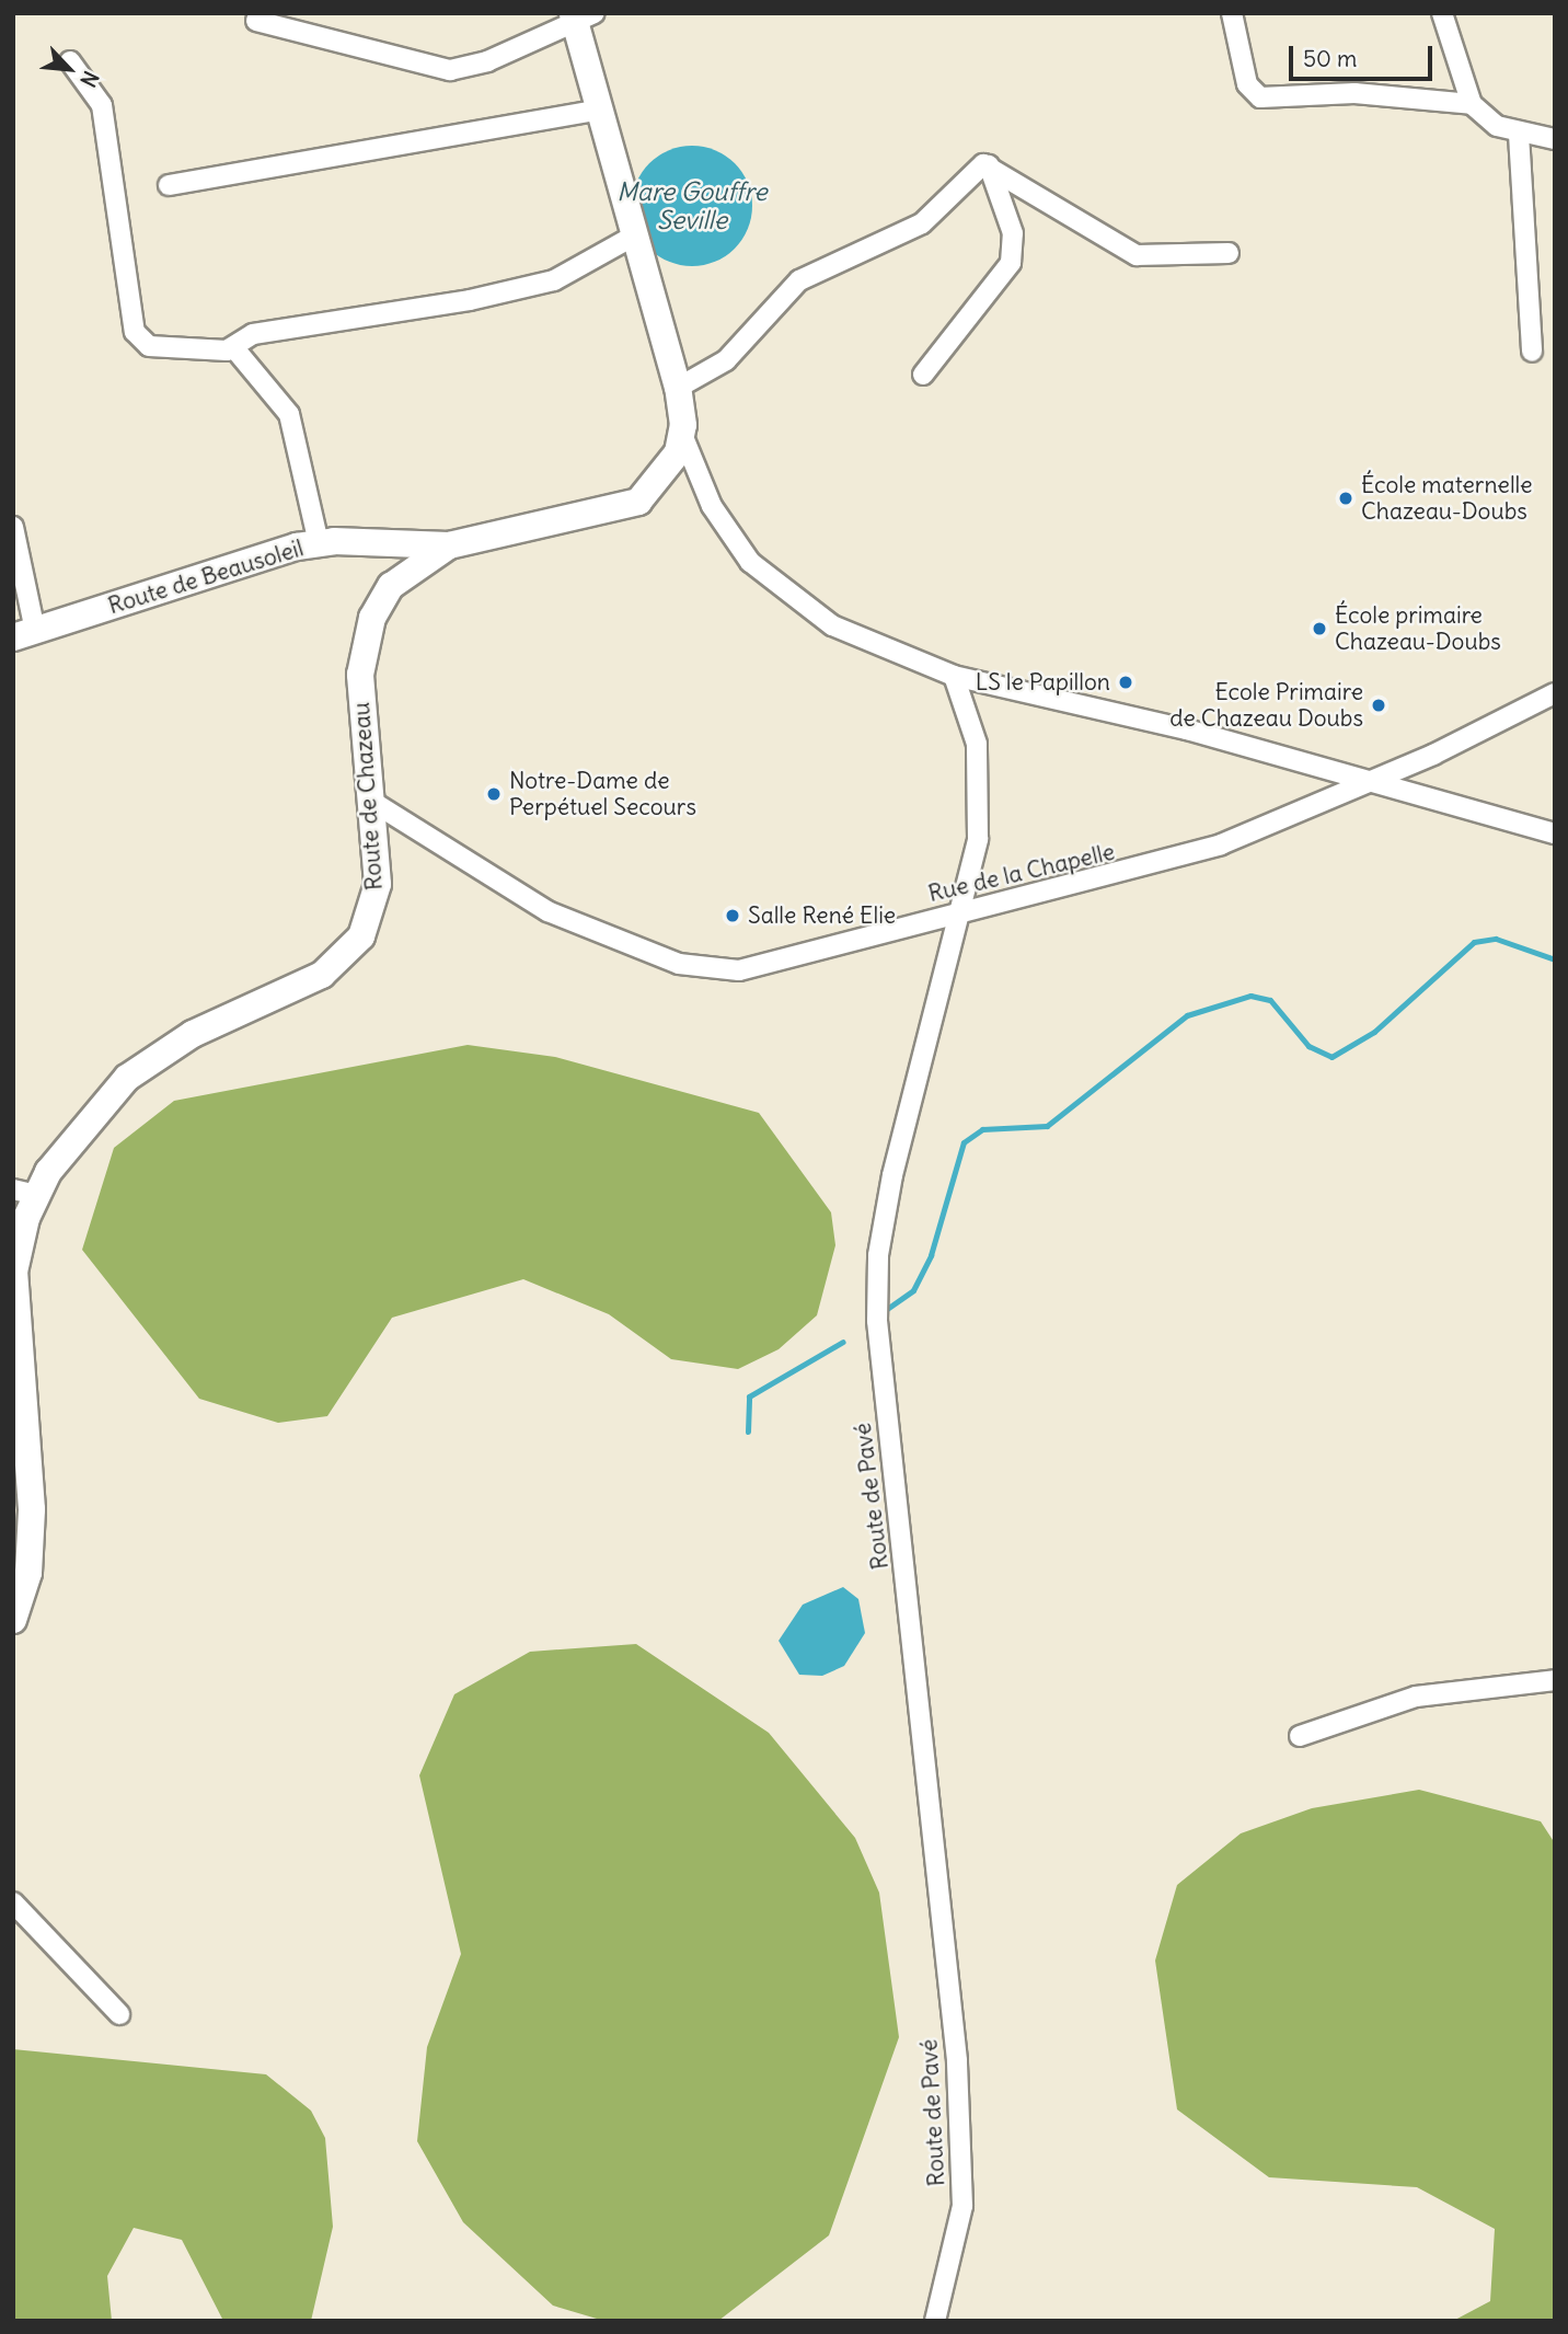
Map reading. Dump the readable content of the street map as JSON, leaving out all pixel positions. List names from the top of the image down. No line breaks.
{"streets":{"main road":["Route de Beausoleil","Route de Chazeau"],"street":["Rue de la Chapelle","Route de Pavé"]},"crossings":[["Route de Beausoleil","Route de Chazeau"],["Route de Chazeau","Rue de la Chapelle"],["Rue de la Chapelle","Route de Pavé"]],"water":["Mare Gouffre Seville"],"places":["École maternelle Chazeau-Doubs","École primaire Chazeau-Doubs","LS le Papillon","Ecole Primaire de Chazeau Doubs","Notre-Dame de Perpétuel Secours","Salle René Elie"],"scale_bar":"50 m","north":"bottom right"}
